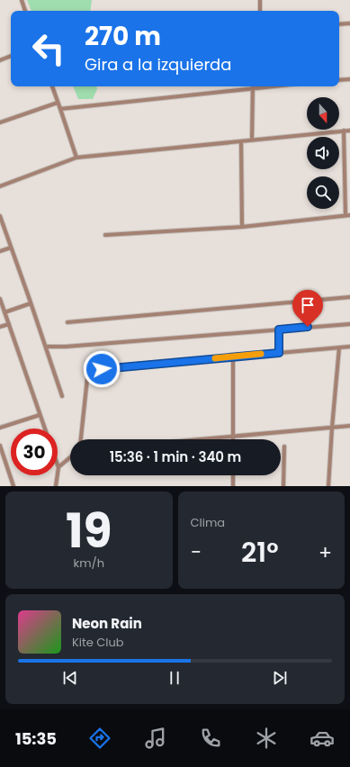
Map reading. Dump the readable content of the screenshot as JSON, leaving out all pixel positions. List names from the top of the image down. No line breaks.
{"north":"bottom","page":{"turn":["270 m","Gira a la izquierda"],"limit":"30","trip":"15:36 · 1 min · 340 m","tile":[["19","km/h"],"Clima"],"heat":["−","21°","+"],"song":["Neon Rain","Kite Club"],"tabs":"15:35"}}
